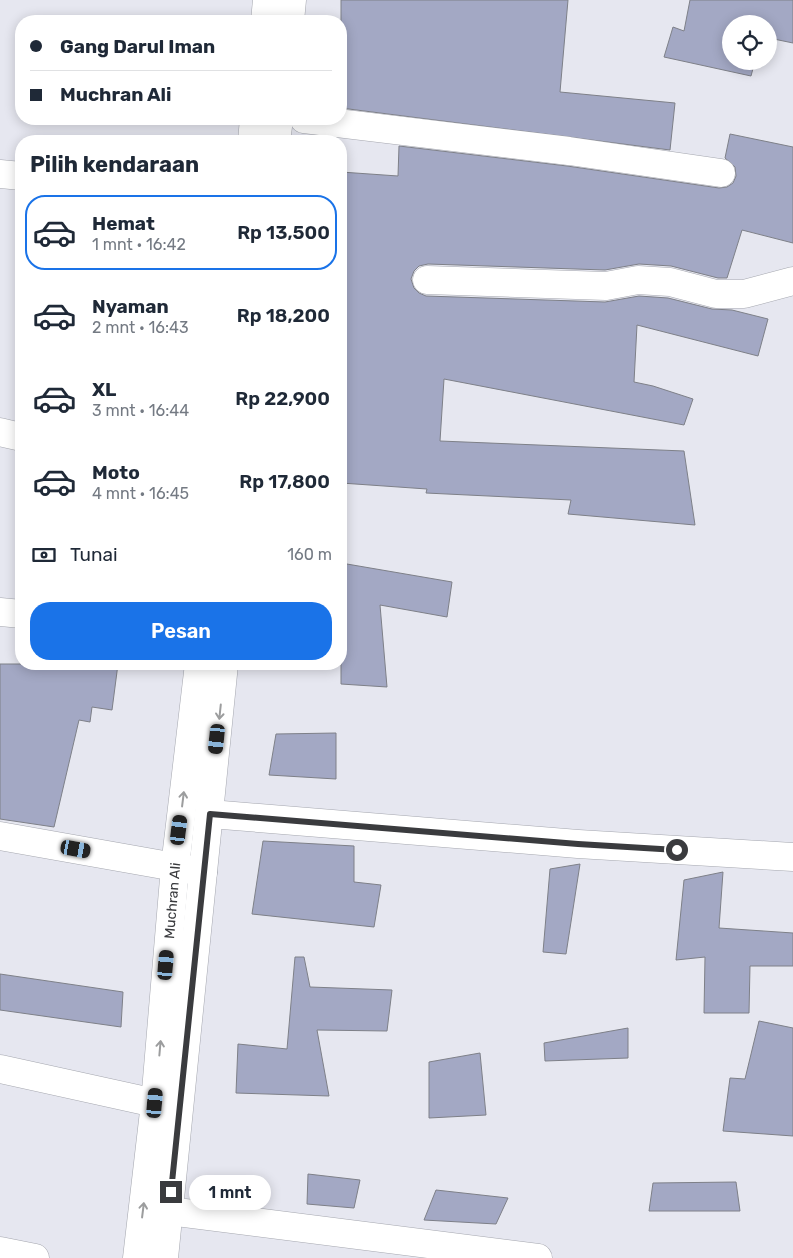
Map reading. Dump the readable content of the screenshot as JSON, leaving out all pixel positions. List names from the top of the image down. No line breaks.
{"streets":{"street":["Muchran Ali"]},"page":{"banner":["Gang Darul Iman","Muchran Ali"],"heading":"Pilih kendaraan","list":[{"name":"Hemat","note":"1 mnt · 16:42","value":"Rp 13,500"},{"name":"Nyaman","note":"2 mnt · 16:43","value":"Rp 18,200"},{"name":"XL","note":"3 mnt · 16:44","value":"Rp 22,900"},{"name":"Moto","note":"4 mnt · 16:45","value":"Rp 17,800"}],"pay":["Tunai","160 m"],"buttons":"Pesan","bubble":"1 mnt"}}
